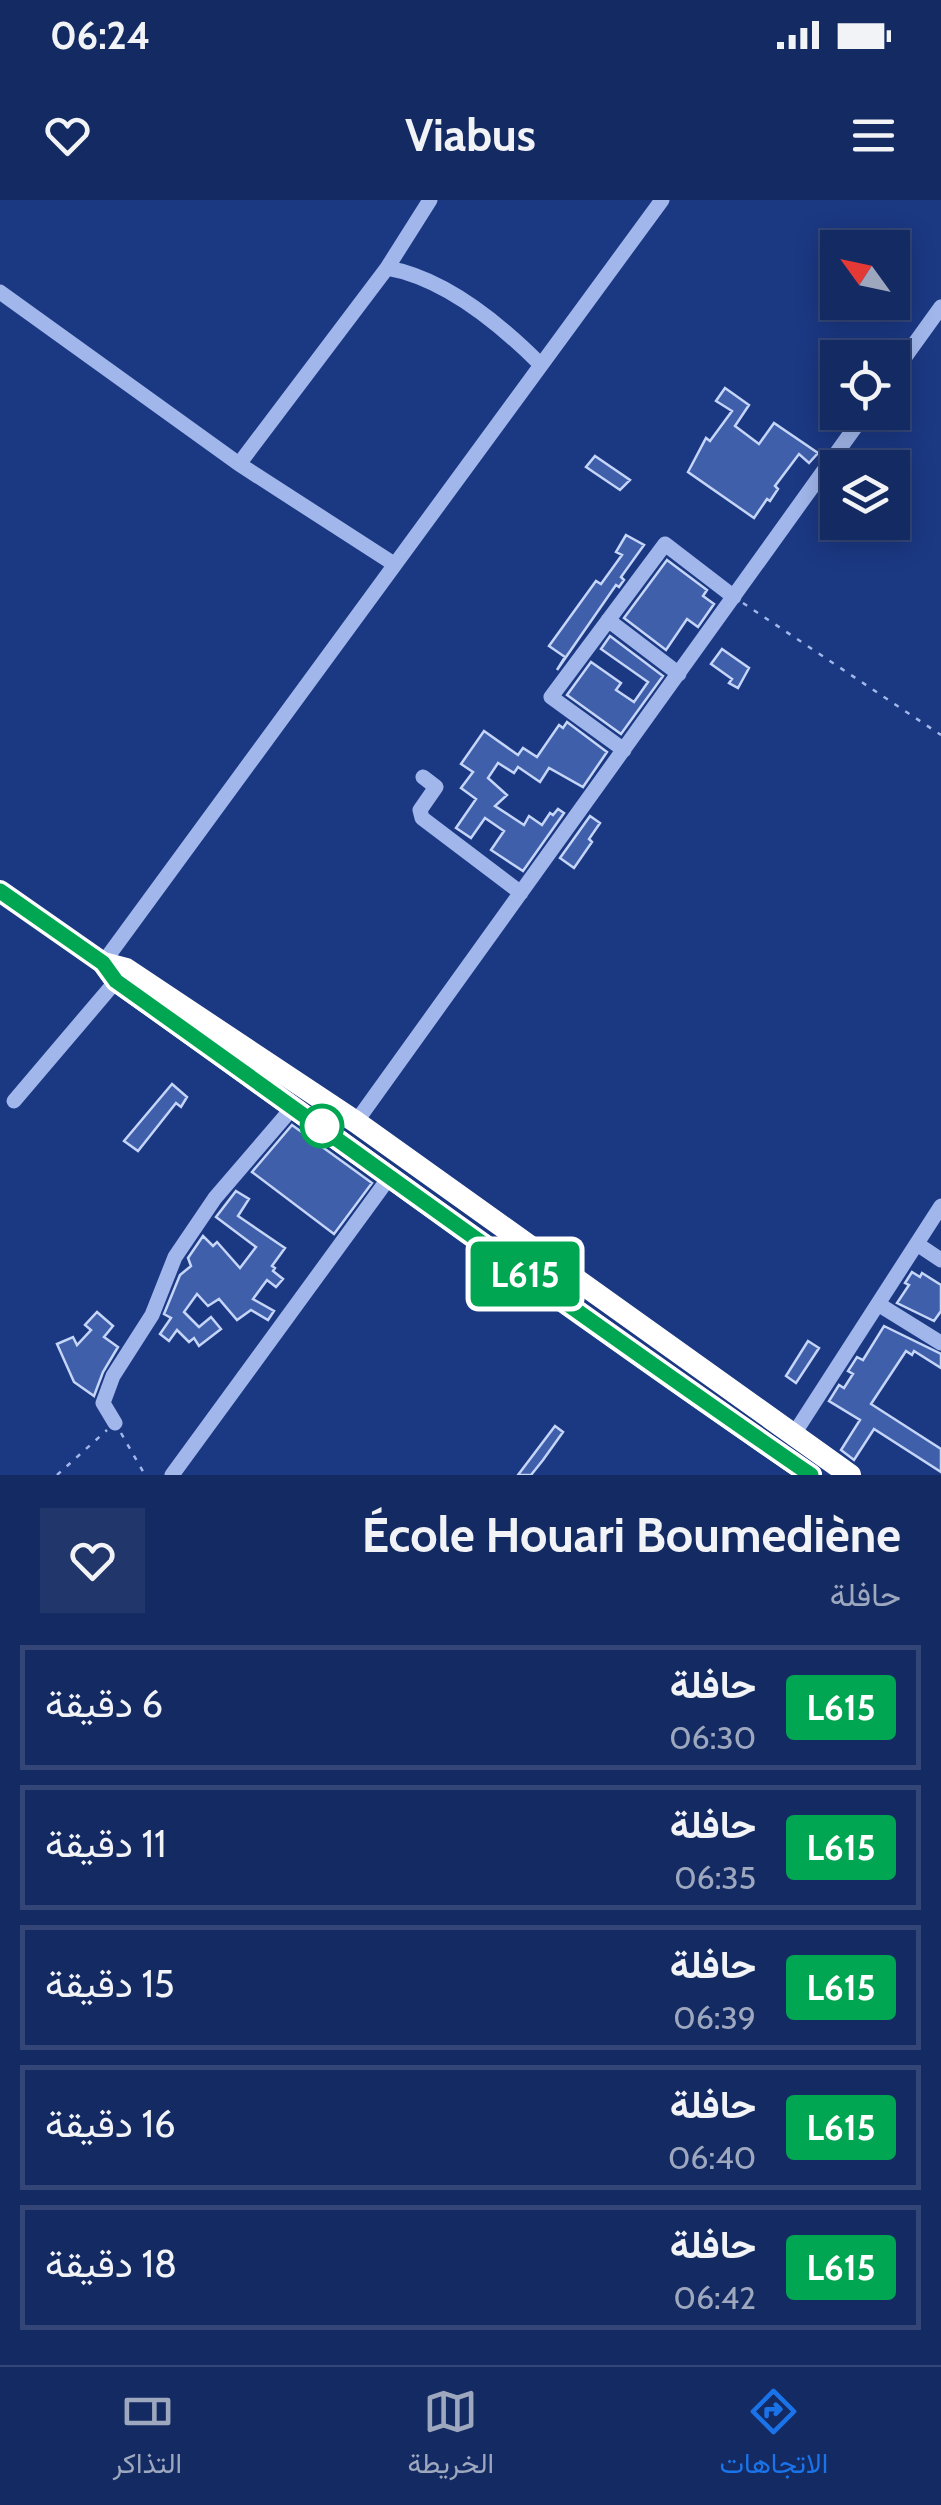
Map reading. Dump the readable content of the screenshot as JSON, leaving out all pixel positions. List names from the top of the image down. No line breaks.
{"lines":["bus line L615"],"north":"top left","page":{"status":"06:24","header":"Viabus","on_map":"L615","heading":["École Houari Boumediène","حافلة"],"list":[{"mark":"L615","name":"حافلة","note":"06:30","value":"6 دقيقة"},{"mark":"L615","name":"حافلة","note":"06:35","value":"11 دقيقة"},{"mark":"L615","name":"حافلة","note":"06:39","value":"15 دقيقة"},{"mark":"L615","name":"حافلة","note":"06:40","value":"16 دقيقة"},{"mark":"L615","name":"حافلة","note":"06:42","value":"18 دقيقة"}],"tabs":["الاتجاهات","الخريطة","التذاكر"]}}
